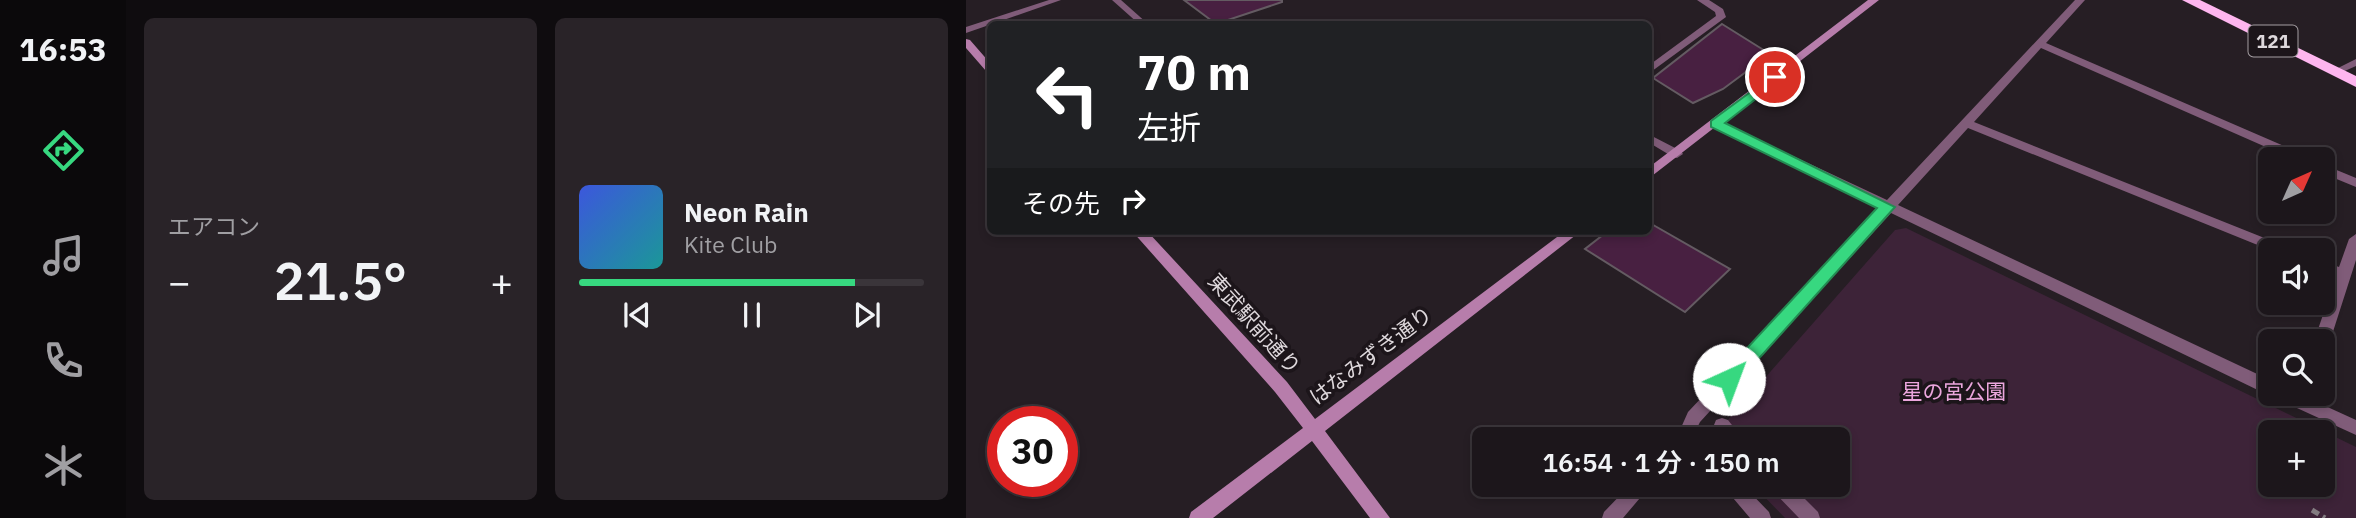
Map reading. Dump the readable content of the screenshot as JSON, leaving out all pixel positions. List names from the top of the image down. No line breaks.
{"streets":{"highway":["121"],"street":["東武駅前通り","はなみずき通り"]},"crossings":[["東武駅前通り","はなみずき通り"]],"parks":["星の宮公園"],"north":"top right","page":{"tabs":"16:53","tile":"エアコン","turn":["70 m","左折"],"map_buttons":"+","then":"その先","song":["Neon Rain","Kite Club"],"heat":["−","21.5°","+"],"limit":"30","trip":"16:54 · 1 分 · 150 m"}}
